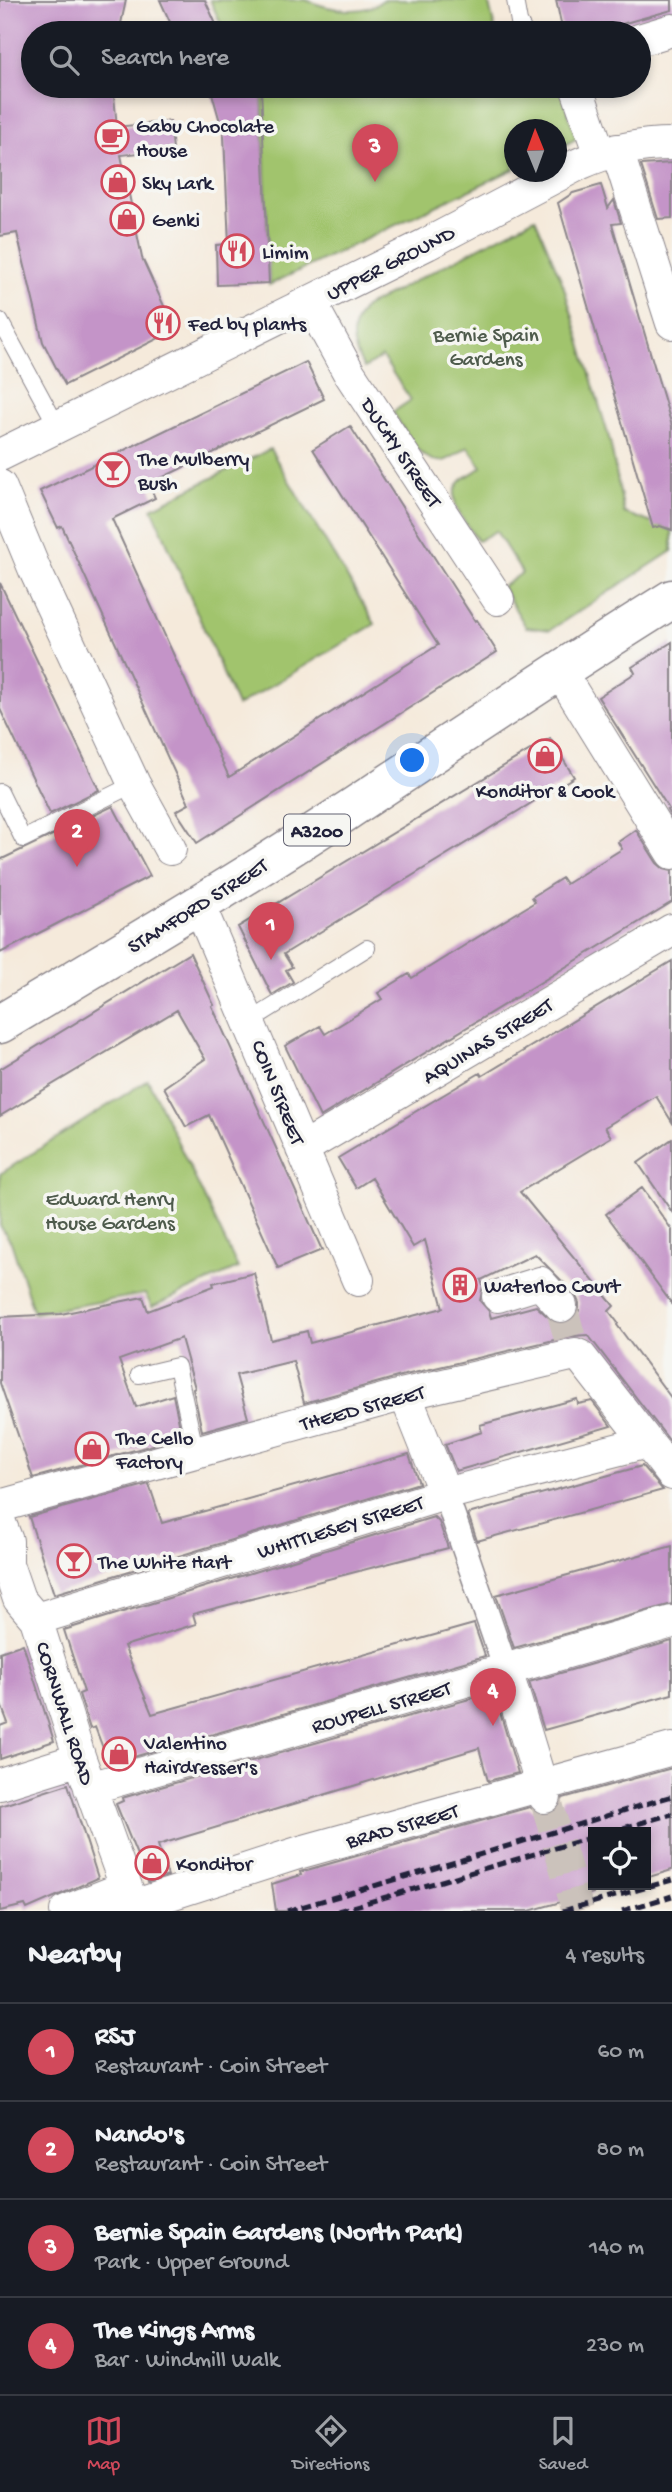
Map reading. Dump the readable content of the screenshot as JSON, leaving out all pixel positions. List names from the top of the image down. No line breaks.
{"streets":{"main road":["A3200","STAMFORD STREET"],"street":["UPPER GROUND","DUCHY STREET","AQUINAS STREET","COIN STREET","THEED STREET","WHITTLESEY STREET","ROUPELL STREET","CORNWALL ROAD","BRAD STREET"]},"crossings":[["UPPER GROUND","DUCHY STREET"],["STAMFORD STREET","COIN STREET"],["AQUINAS STREET","COIN STREET"],["THEED STREET","WHITTLESEY STREET"],["WHITTLESEY STREET","CORNWALL ROAD"],["ROUPELL STREET","CORNWALL ROAD"],["CORNWALL ROAD","BRAD STREET"]],"parks":["Bernie Spain Gardens","Edward Henry House Gardens"],"places":{"cafe":["Gabu Chocolate House"],"shop":["Sky Lark","Genki","Konditor & Cook","The Cello Factory","Valentino Hairdresser's","Konditor"],"restaurant":["Limim","Fed by plants"],"bar":["The Mulberry Bush","The White Hart"],"building":["Waterloo Court"]},"north":"top","page":{"search":"Search here","pins":["3","2","1","4"],"heading":["Nearby","4 results"],"list":[{"mark":"1","name":"RSJ","note":"Restaurant · Coin Street","value":"60 m"},{"mark":"2","name":"Nando's","note":"Restaurant · Coin Street","value":"80 m"},{"mark":"3","name":"Bernie Spain Gardens (North Park)","note":"Park · Upper Ground","value":"140 m"},{"mark":"4","name":"The Kings Arms","note":"Bar · Windmill Walk","value":"230 m"}],"nav":["Map","Directions","Saved"]}}
